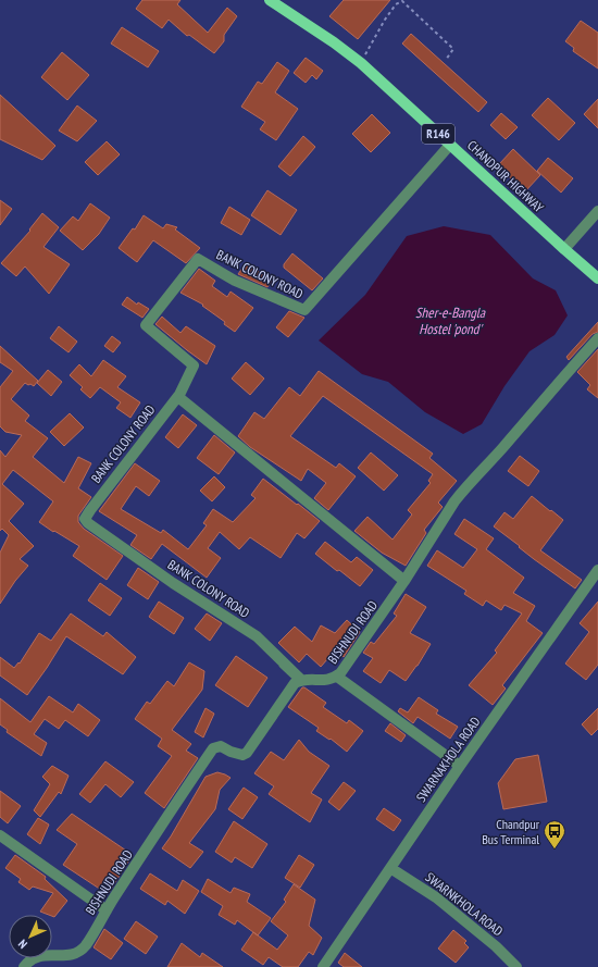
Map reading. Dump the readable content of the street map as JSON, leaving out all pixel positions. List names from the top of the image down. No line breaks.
{"streets":{"main road":["R146","CHANDPUR HIGHWAY"],"street":["BANK COLONY ROAD","BISHNUDI ROAD","SWARNAKHOLA ROAD","SWARNKHOLA ROAD"]},"crossings":[["CHANDPUR HIGHWAY","BANK COLONY ROAD"],["BANK COLONY ROAD","BISHNUDI ROAD"],["SWARNAKHOLA ROAD","SWARNKHOLA ROAD"]],"water":["Sher-e-Bangla Hostel 'pond'"],"places":{"bus stop":["Chandpur Bus Terminal"]},"north":"bottom left"}
